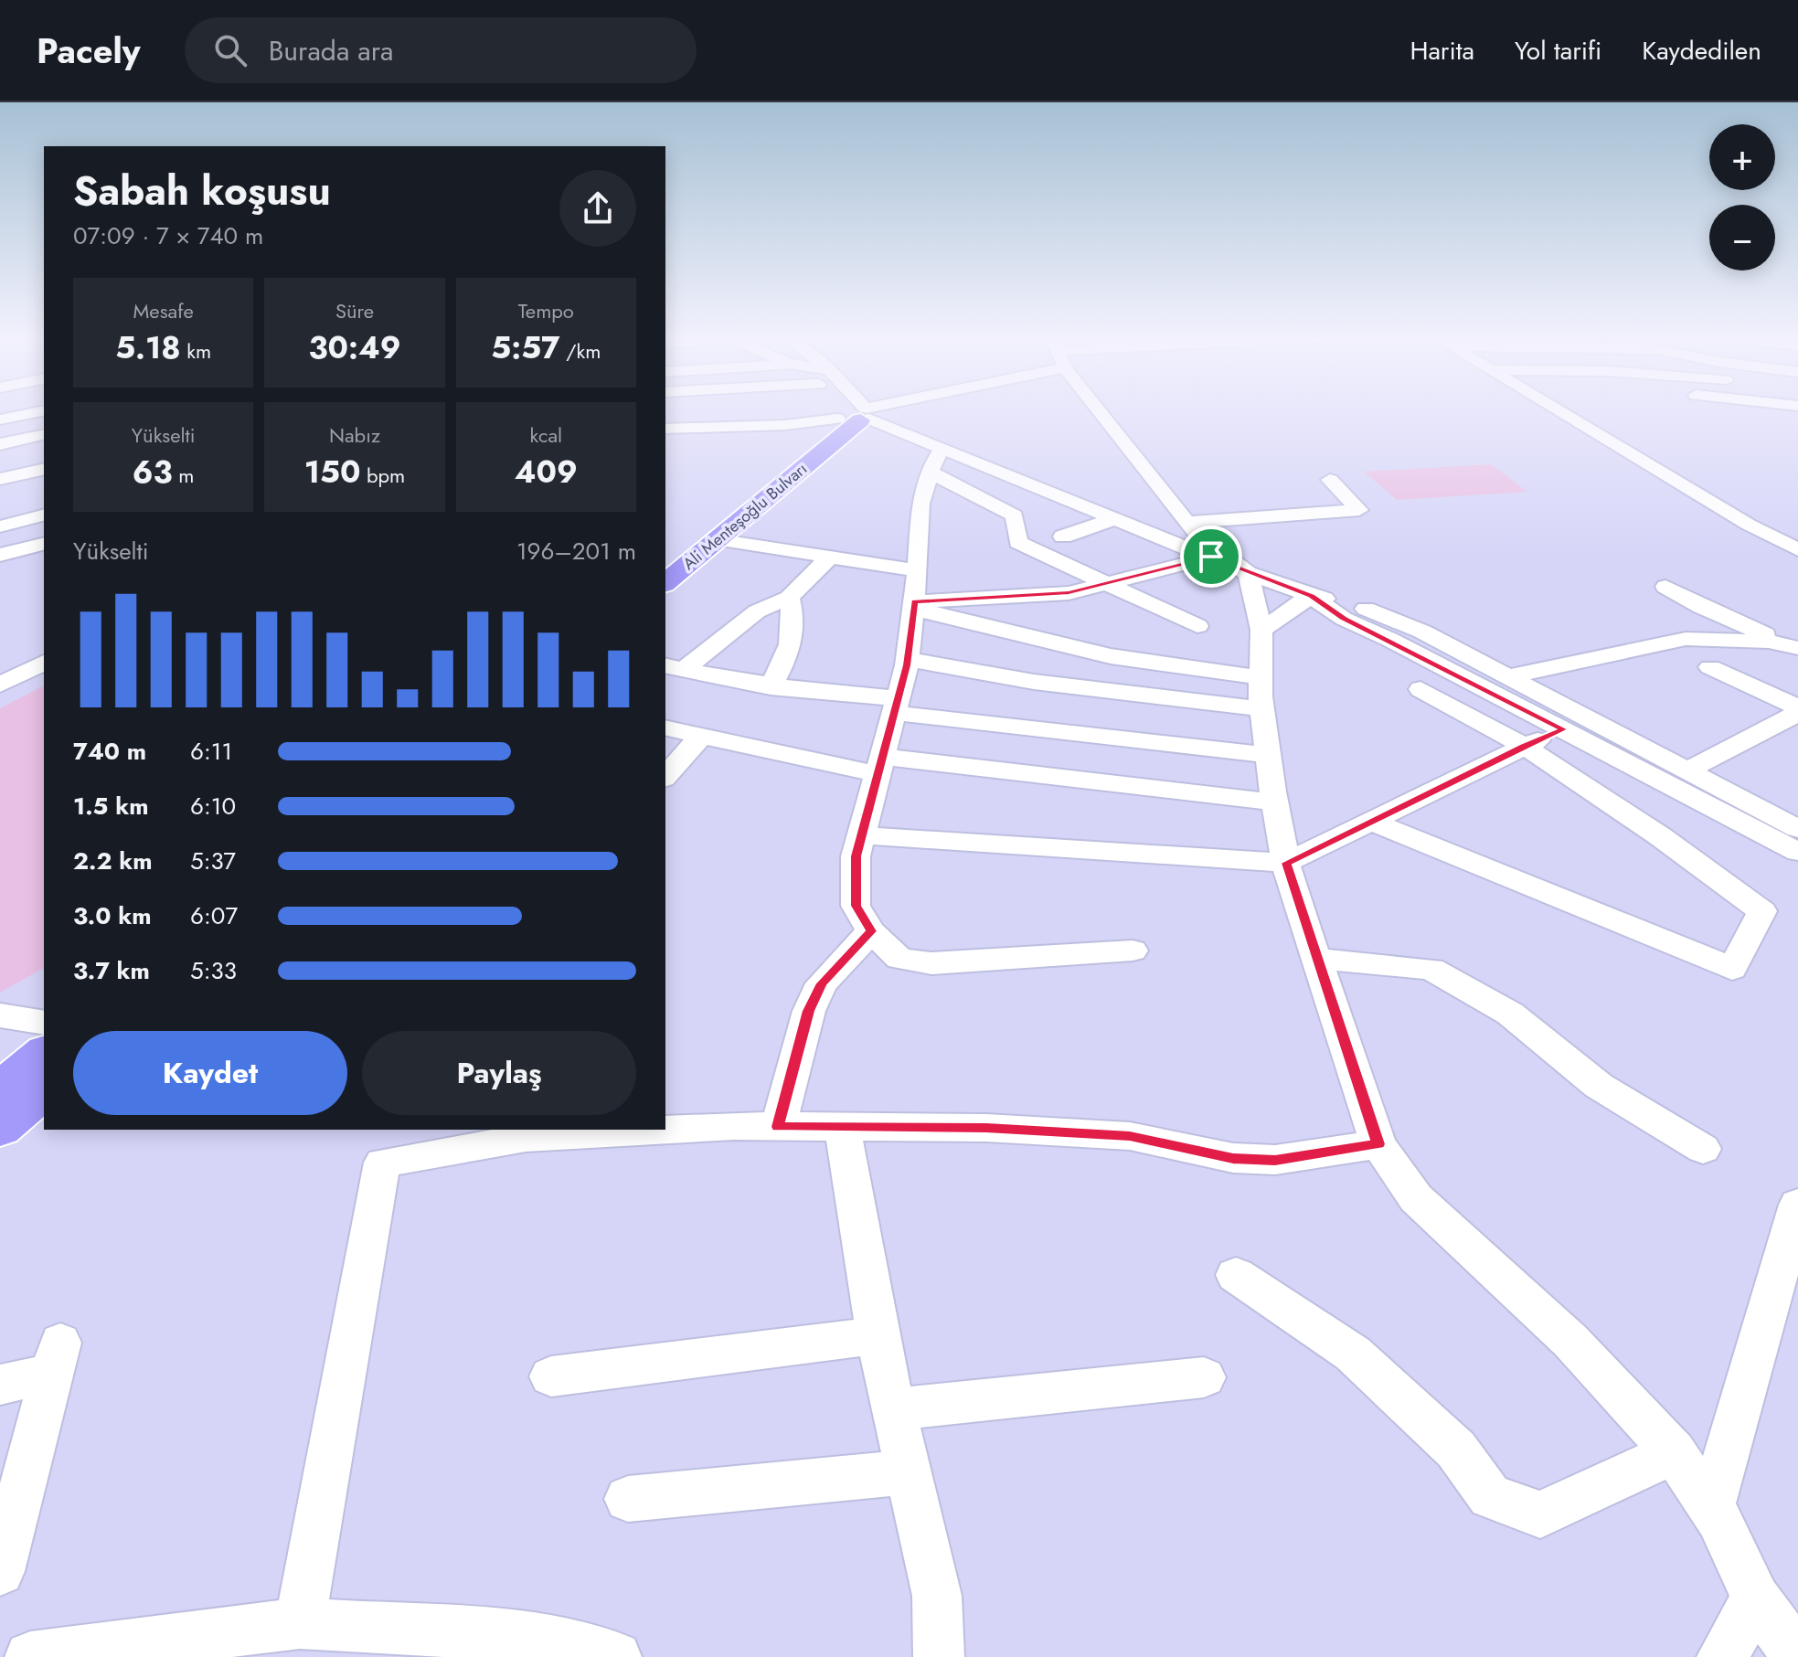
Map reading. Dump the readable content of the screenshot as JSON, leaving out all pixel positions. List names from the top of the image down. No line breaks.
{"streets":{"main road":["Ali Menteşoğlu Bulvarı"]},"page":{"header":"Pacely","search":"Burada ara","nav":["Harita","Yol tarifi","Kaydedilen"],"map_buttons":["+","−"],"heading":["Sabah koşusu","07:09 · 7 × 740 m"],"stats":[["Mesafe","5.18 km"],["Süre","30:49"],["Tempo","5:57 /km"],["Yükselti","63 m"],["Nabız","150 bpm"],["kcal","409"]],"chart":["Yükselti","196–201 m"],"list":[{"name":"740 m","note":"6:11"},{"name":"1.5 km","note":"6:10"},{"name":"2.2 km","note":"5:37"},{"name":"3.0 km","note":"6:07"},{"name":"3.7 km","note":"5:33"}],"buttons":["Kaydet","Paylaş"]}}
